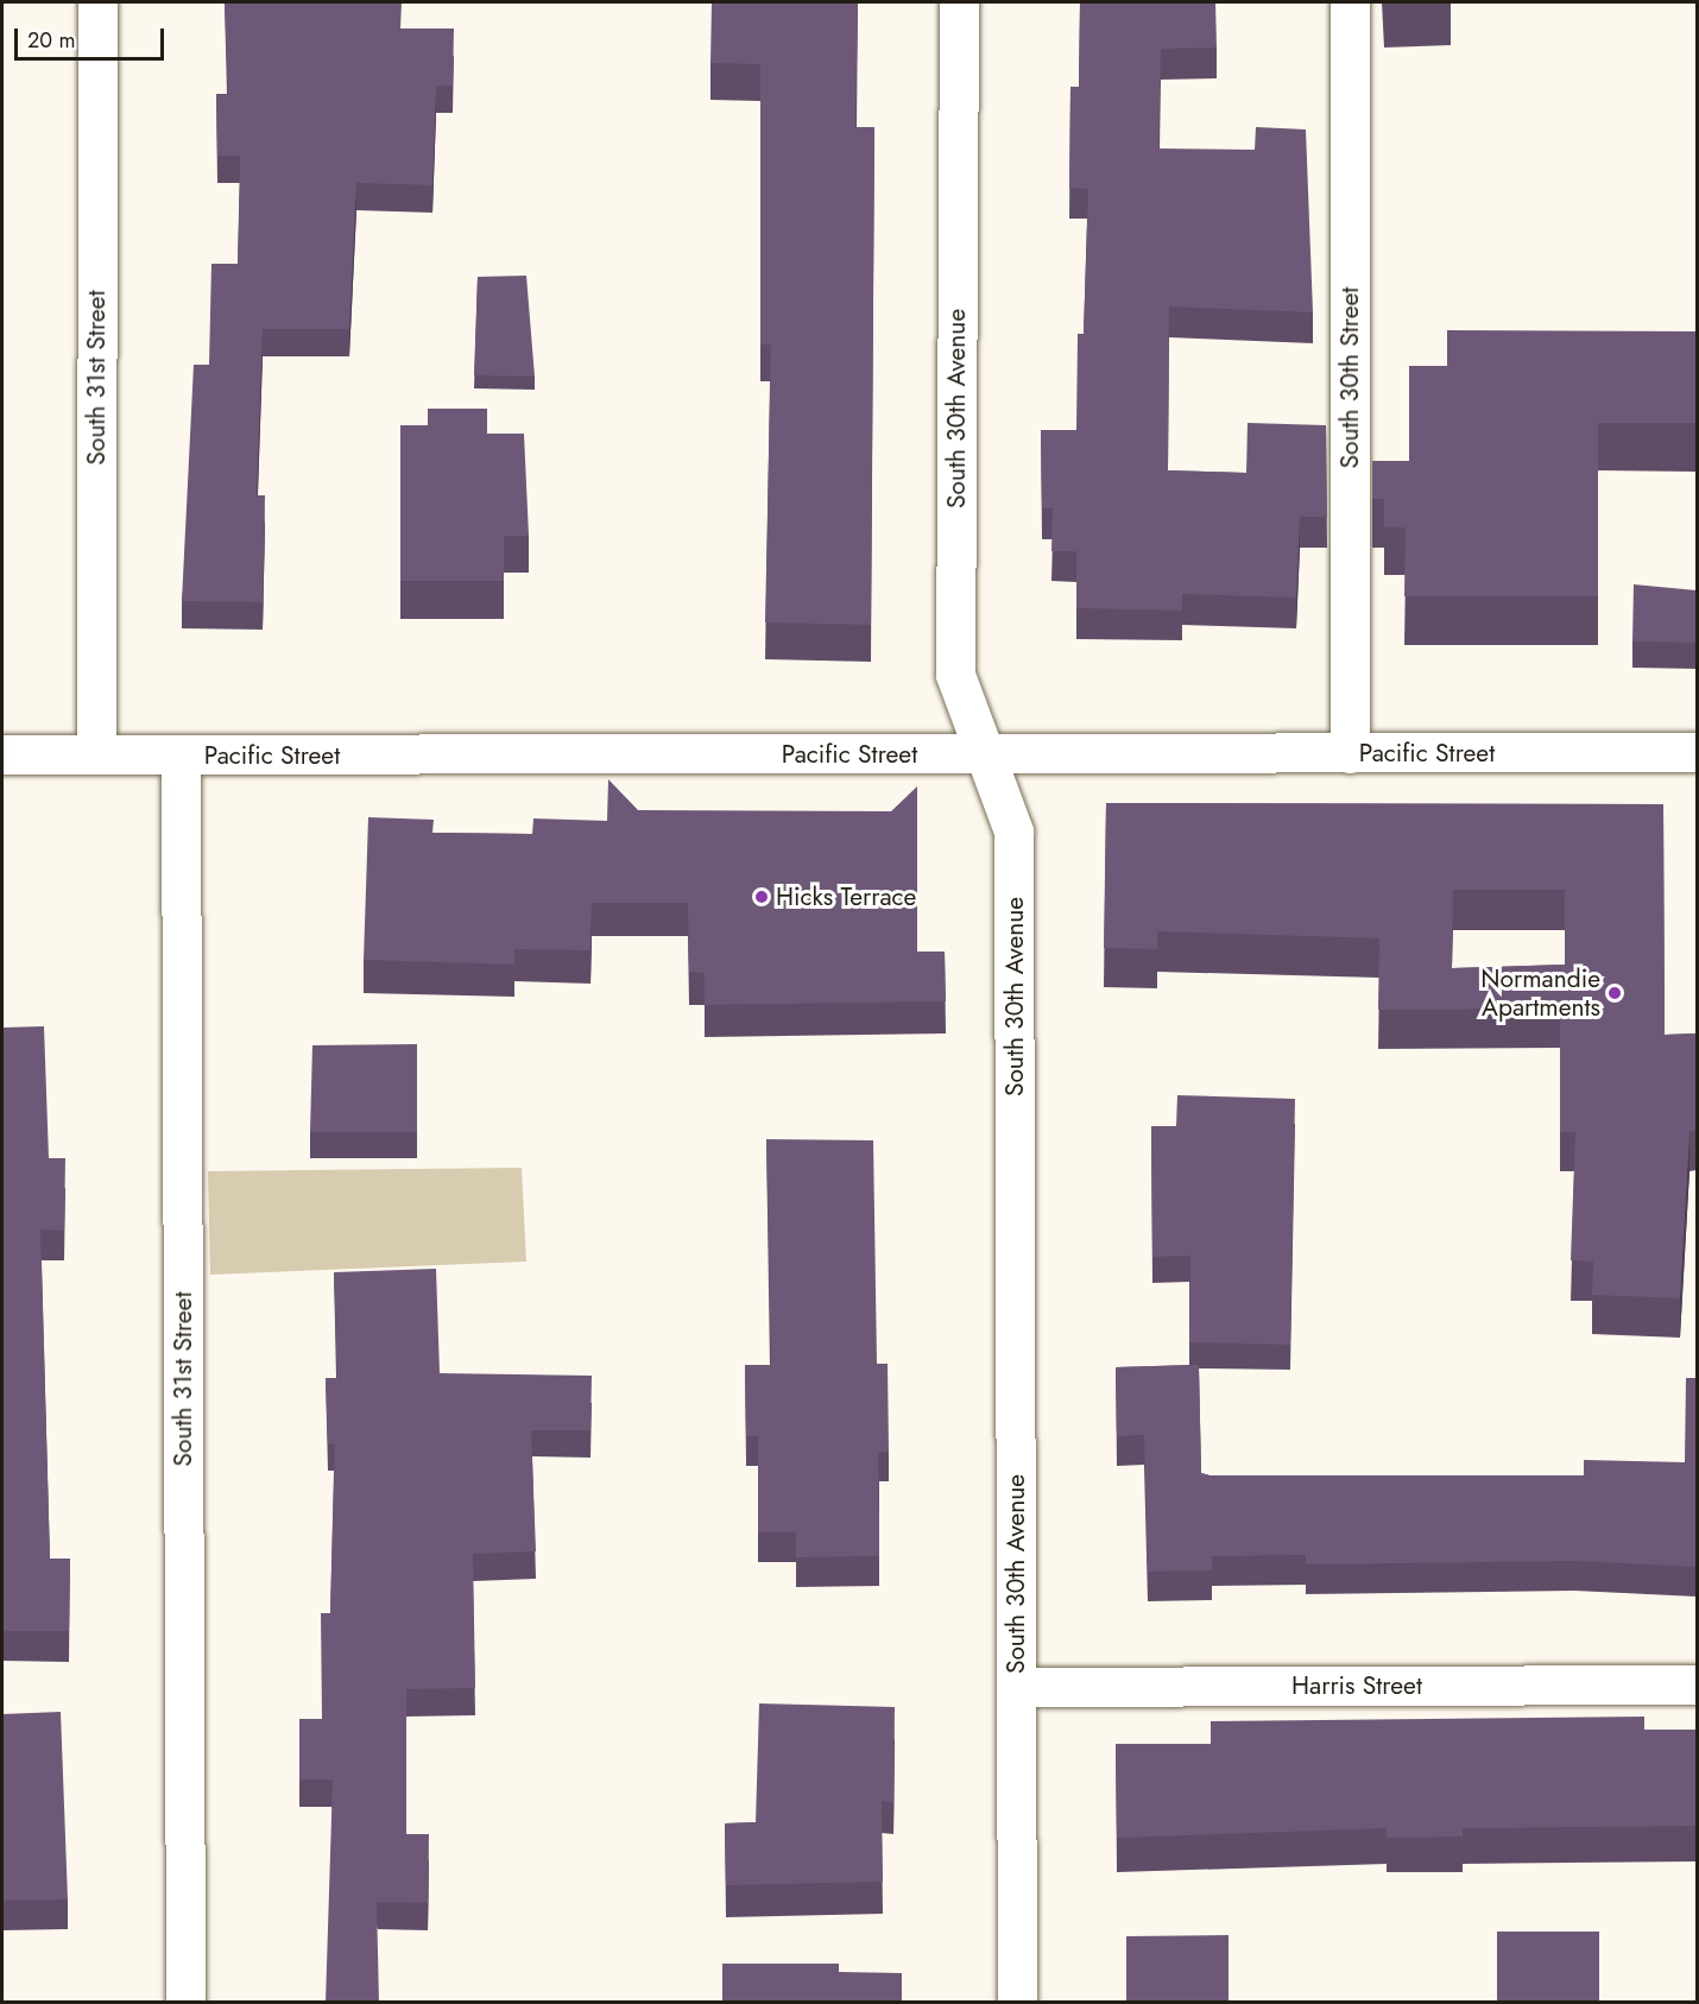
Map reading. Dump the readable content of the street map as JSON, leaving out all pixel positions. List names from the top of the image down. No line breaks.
{"streets":{"street":["South 31st Street","South 30th Street","South 30th Avenue","Pacific Street","Harris Street"]},"crossings":[["South 31st Street","Pacific Street"],["South 30th Street","Pacific Street"],["South 30th Avenue","Pacific Street"],["South 30th Avenue","Harris Street"]],"places":["Hicks Terrace","Normandie Apartments"],"scale_bar":"20 m"}
